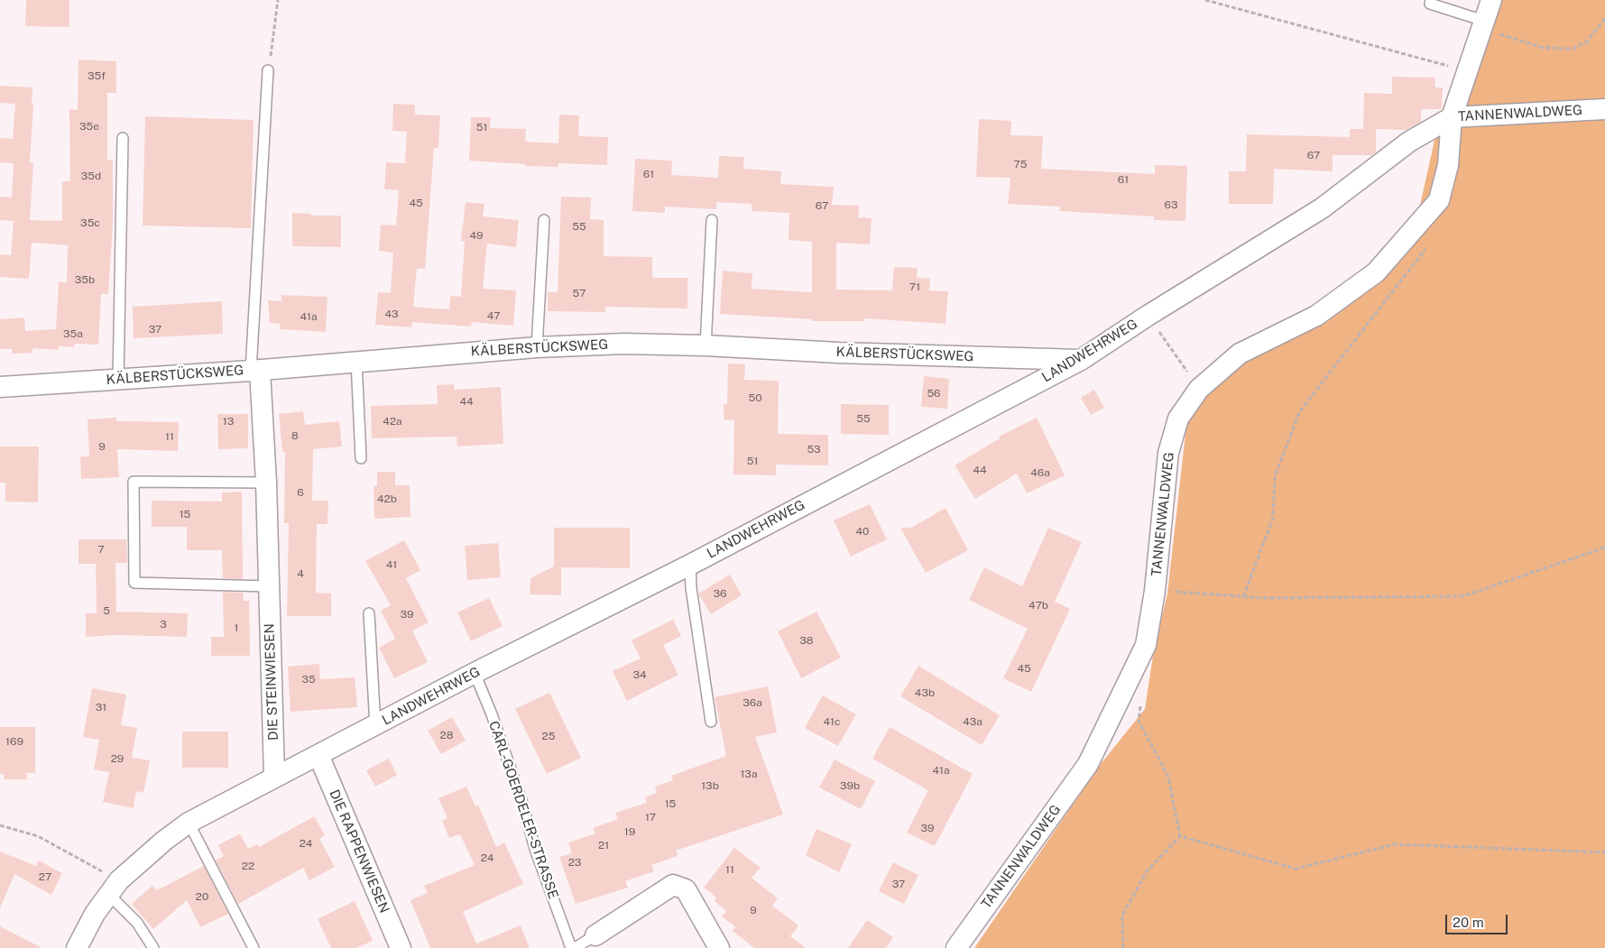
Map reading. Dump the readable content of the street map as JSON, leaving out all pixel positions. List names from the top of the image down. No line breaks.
{"streets":{"street":["TANNENWALDWEG","KÄLBERSTÜCKSWEG","LANDWEHRWEG","DIE STEINWIESEN","DIE RAPPENWIESEN"],"lane":["CARL-GOERDELER-STRASSE"]},"crossings":[["TANNENWALDWEG","LANDWEHRWEG"],["KÄLBERSTÜCKSWEG","LANDWEHRWEG"],["KÄLBERSTÜCKSWEG","DIE STEINWIESEN"],["LANDWEHRWEG","DIE STEINWIESEN"],["LANDWEHRWEG","CARL-GOERDELER-STRASSE"],["LANDWEHRWEG","DIE RAPPENWIESEN"]],"house_numbers":["35f","35e","51","67","75","61","35d","61","45","63","67","35c","55","49","35b","71","57","43","47","41a","37","35a","56","50","44","55","13","42a","8","11","9","53","51","44","46a","6","42b","15","40","7","41","4","36","47b","5","39","3","1","38","45","34","35","43b","36a","31","41c","43a","28","25","169","29","41a","13a","13b","39b","15","17","39","19","24","21","24","23","22","11","27","37","20","9"],"scale_bar":"20 m"}
